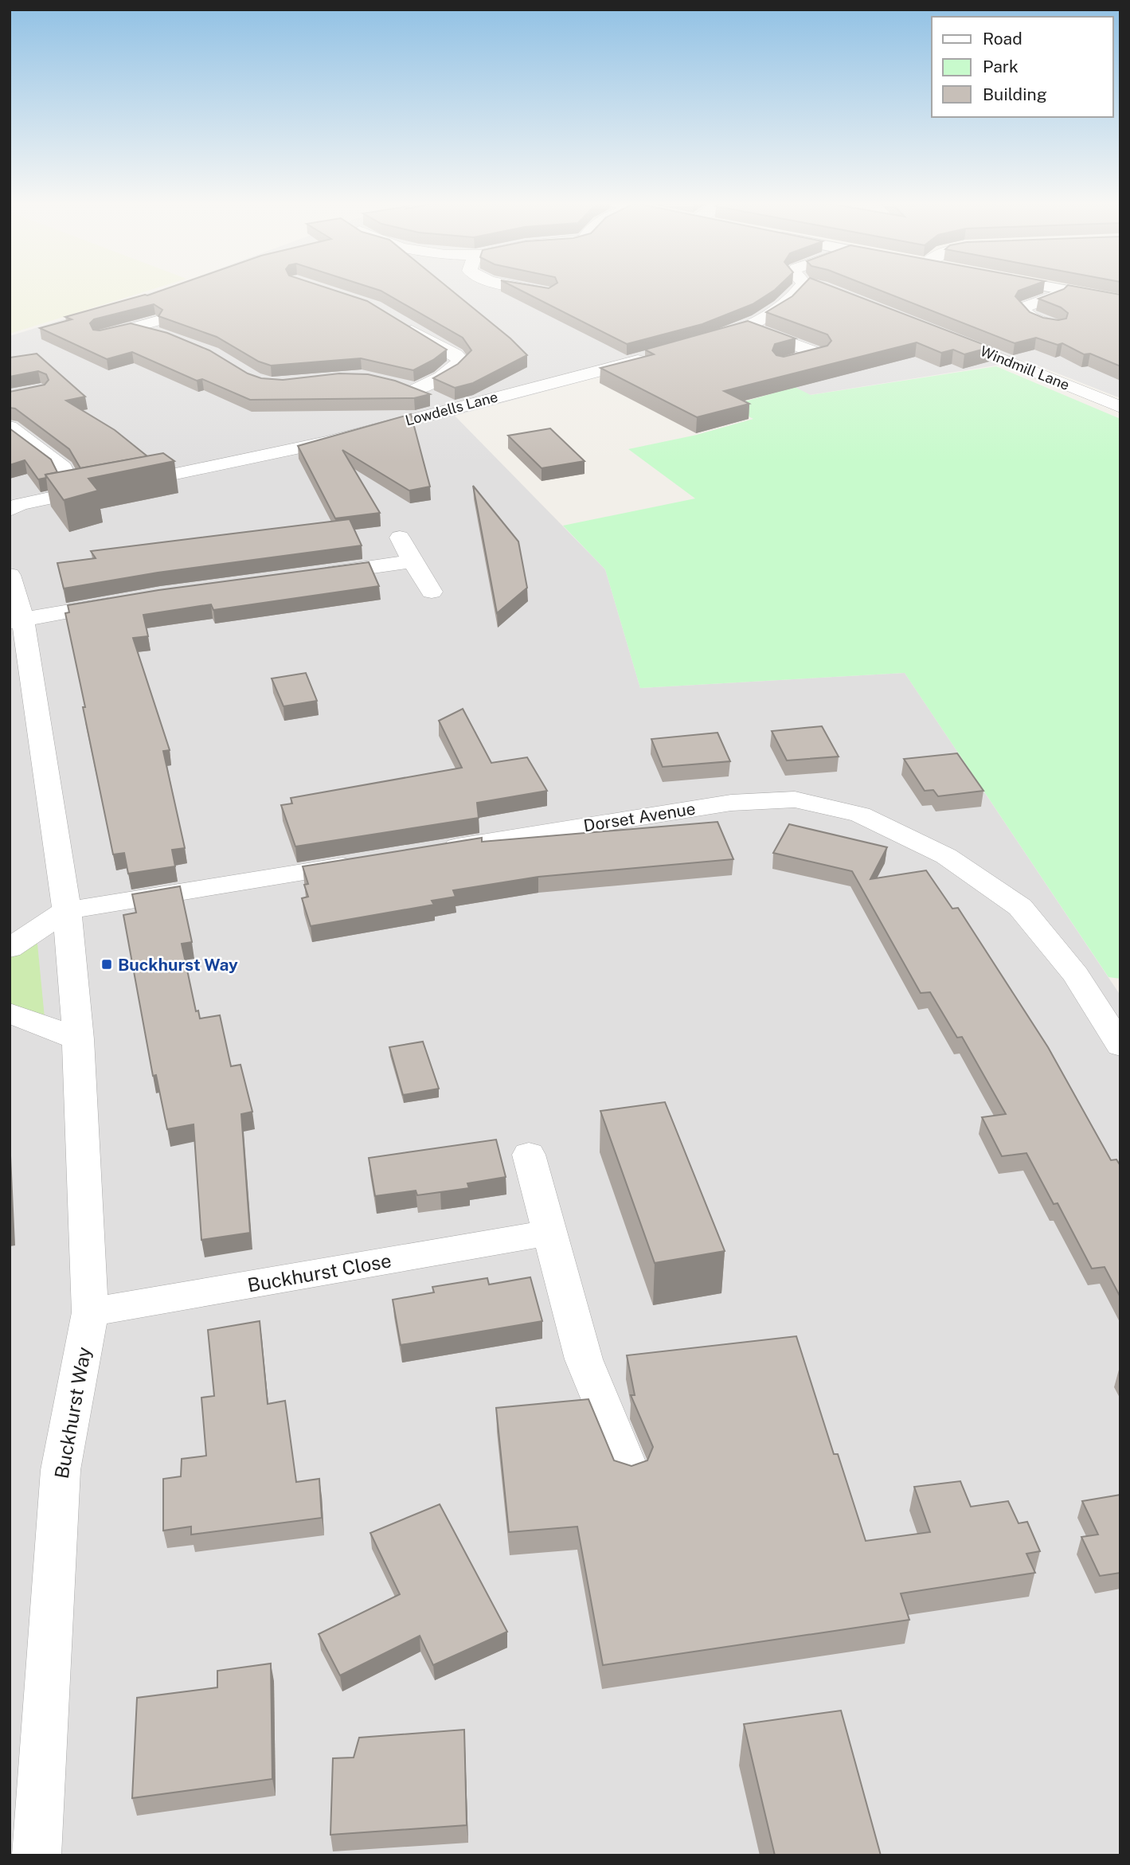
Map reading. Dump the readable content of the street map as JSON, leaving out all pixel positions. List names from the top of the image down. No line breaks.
{"streets":{"street":["Windmill Lane","Lowdells Lane","Dorset Avenue","Buckhurst Close","Buckhurst Way"]},"crossings":[["Buckhurst Close","Buckhurst Way"]],"places":{"transit":["Buckhurst Way"]},"legend":["Road","Park","Building"]}
